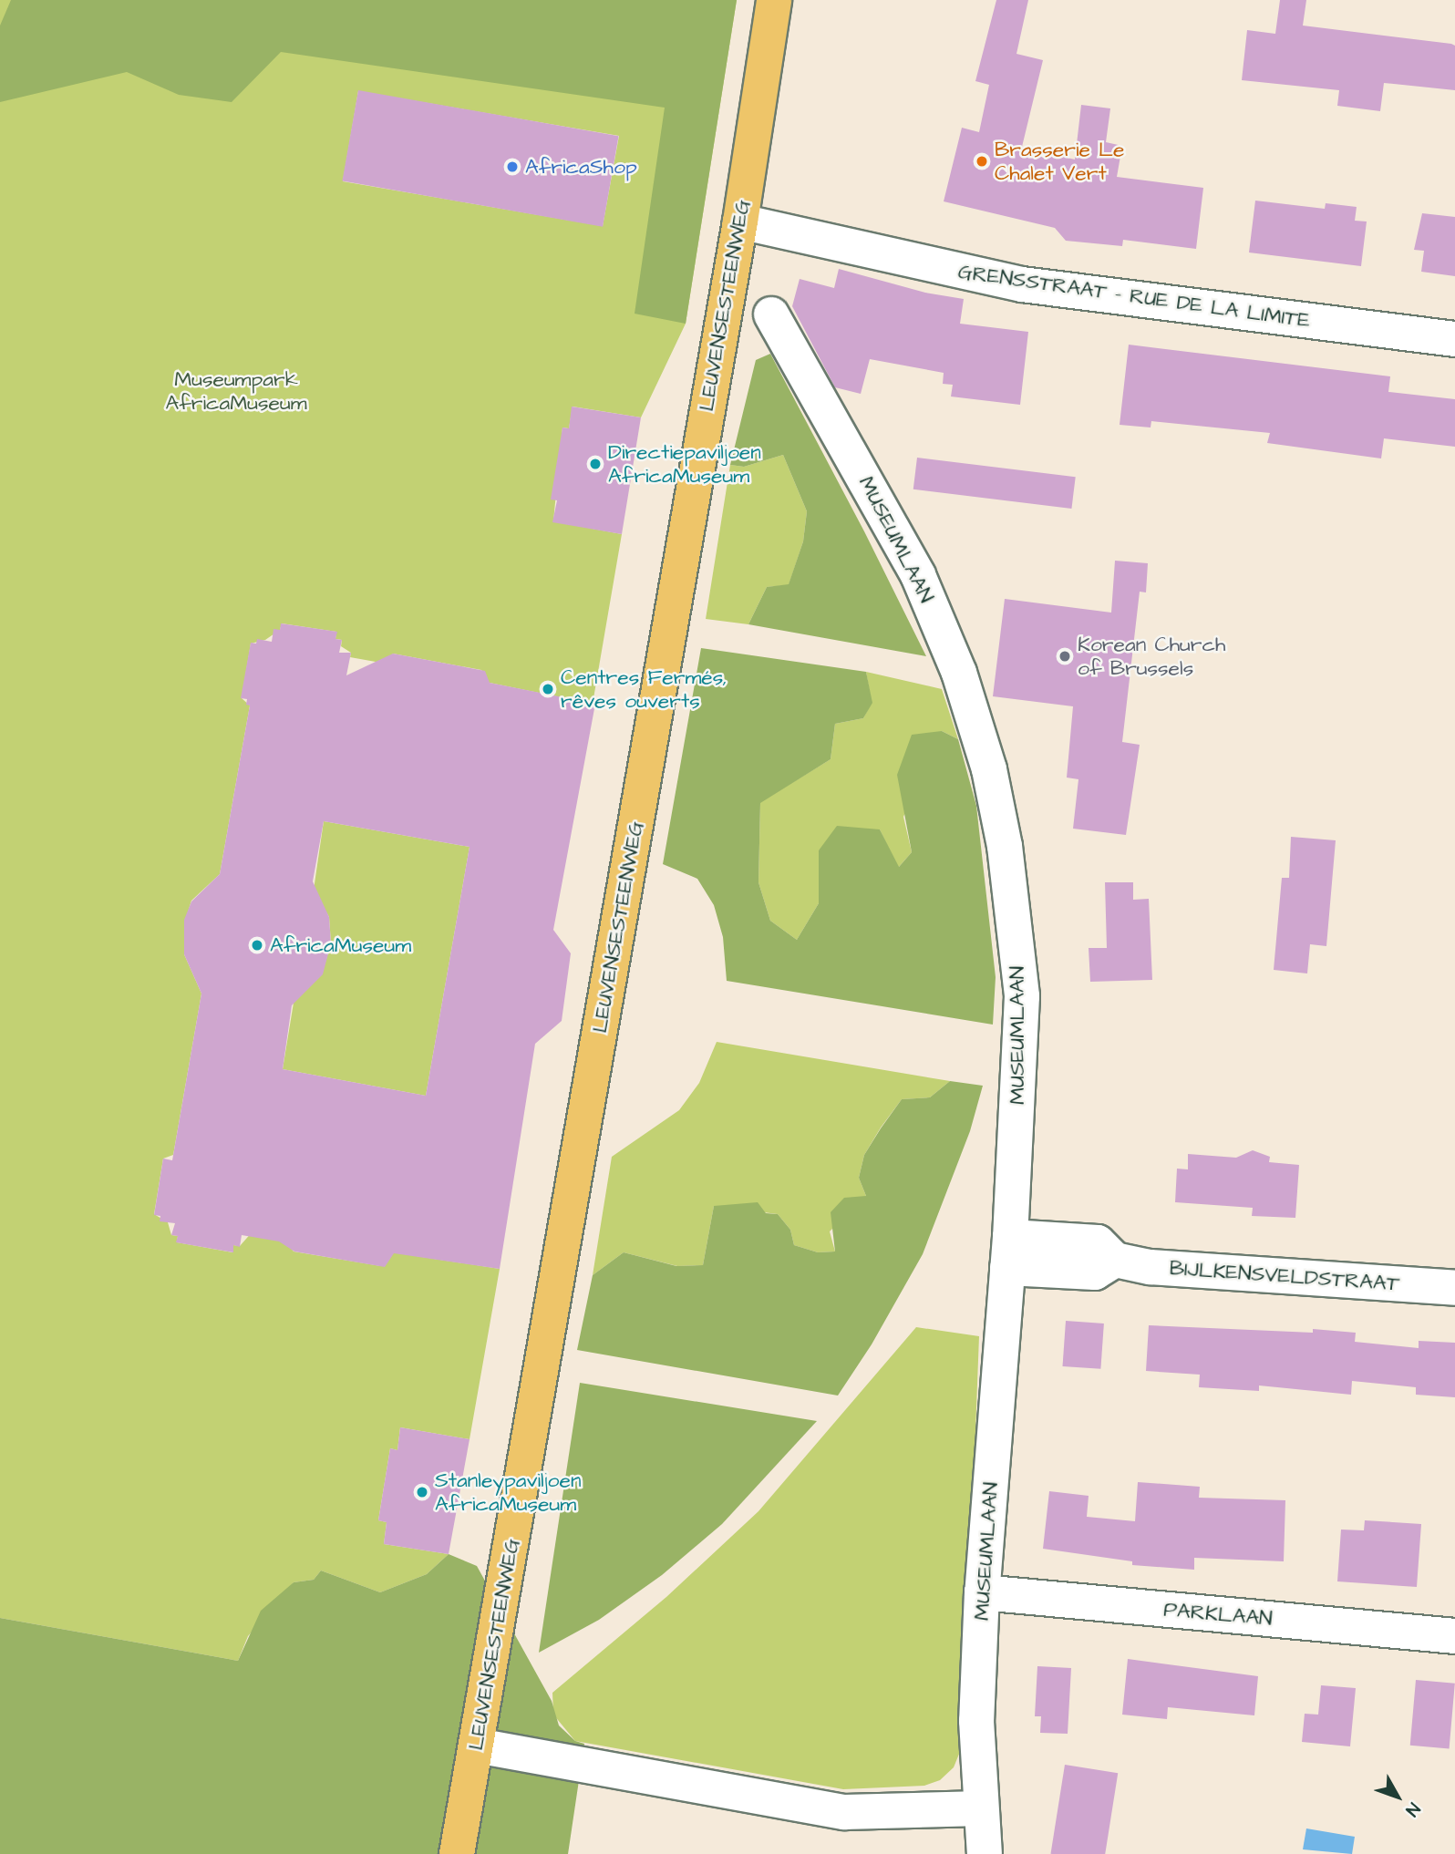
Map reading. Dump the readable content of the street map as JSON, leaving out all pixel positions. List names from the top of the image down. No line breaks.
{"streets":{"main road":["LEUVENSESTEENWEG"],"street":["GRENSSTRAAT - RUE DE LA LIMITE","MUSEUMLAAN","BIJLKENSVELDSTRAAT","PARKLAAN"]},"crossings":[["GRENSSTRAAT - RUE DE LA LIMITE","LEUVENSESTEENWEG"],["MUSEUMLAAN","BIJLKENSVELDSTRAAT"],["MUSEUMLAAN","PARKLAAN"]],"parks":["Museumpark AfricaMuseum"],"places":["Brasserie Le Chalet Vert","AfricaShop","Directiepaviljoen AfricaMuseum","Korean Church of Brussels","Centres Fermés, rêves ouverts","AfricaMuseum","Stanleypaviljoen AfricaMuseum"],"north":"bottom right"}
